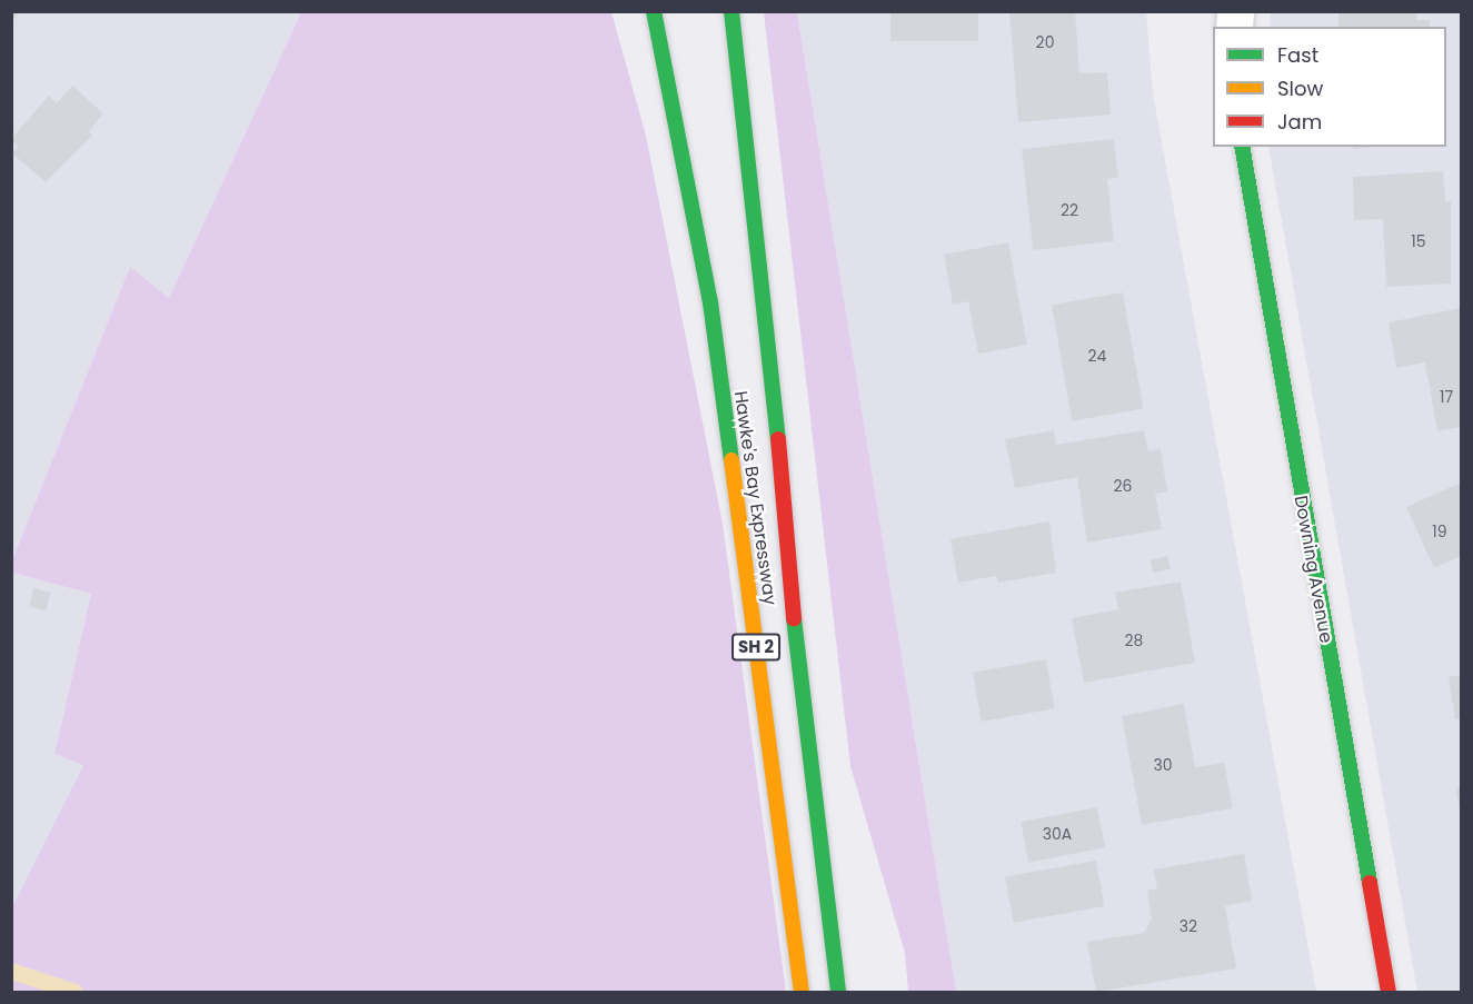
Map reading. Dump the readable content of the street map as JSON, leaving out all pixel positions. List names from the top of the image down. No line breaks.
{"streets":{"main road":["Hawke's Bay Expressway","Downing Avenue","SH 2"]},"house_numbers":["20","22","15","24","17","26","19","28","30","30A","32"],"legend":["Fast","Slow","Jam"]}
